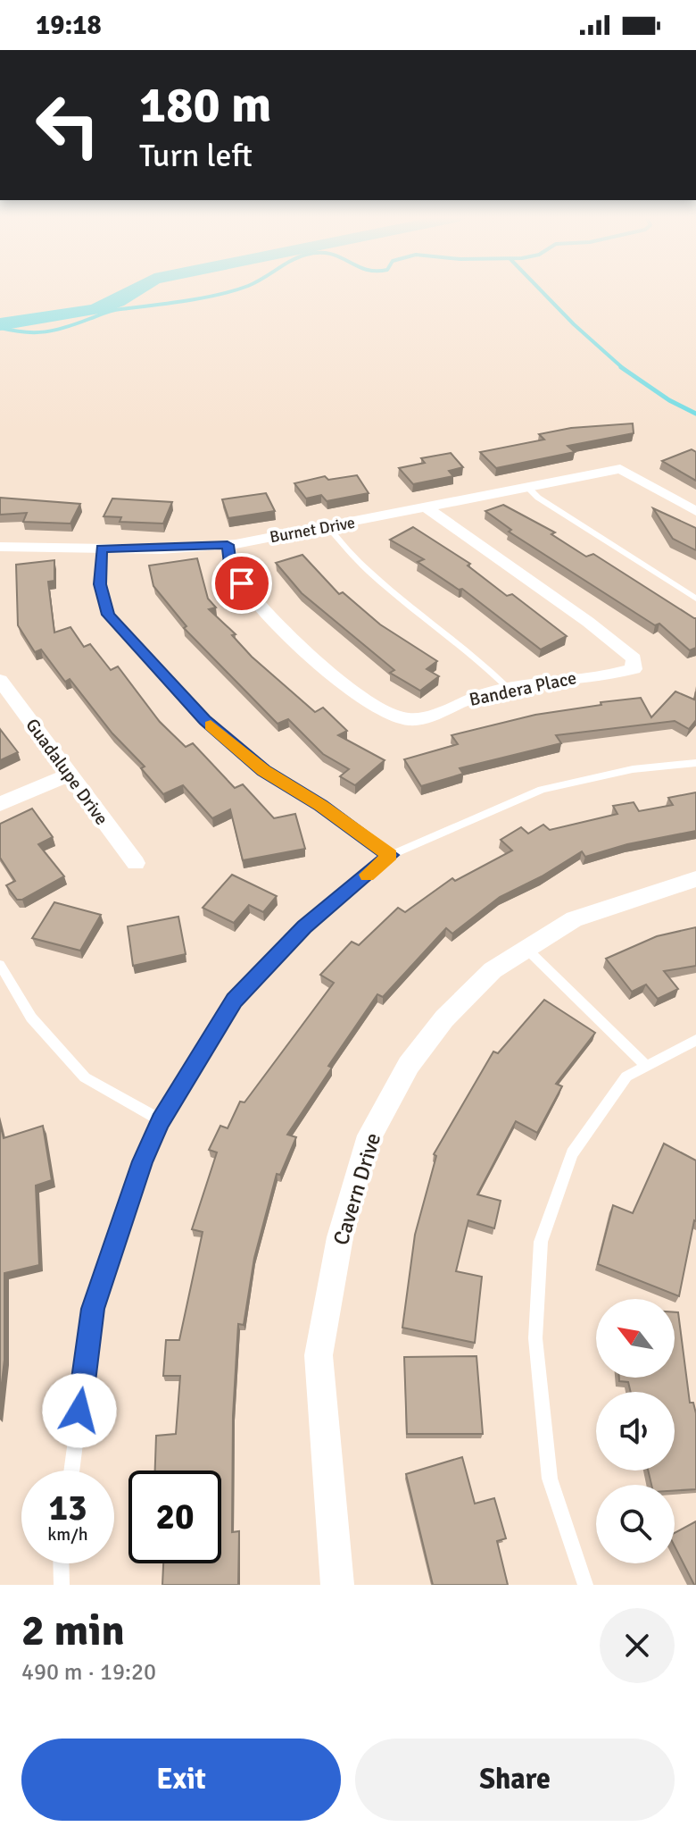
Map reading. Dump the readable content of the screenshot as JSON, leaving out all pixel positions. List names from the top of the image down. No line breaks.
{"streets":{"street":["Burnet Drive","Bandera Place","Guadalupe Drive","Cavern Drive"]},"crossings":[["Burnet Drive","Bandera Place"]],"north":"top left","page":{"status":"19:18","turn":["180 m","Turn left"],"speed":"13 km/h","limit":"20","heading":["2 min","490 m · 19:20"],"buttons":["Exit","Share"]}}
